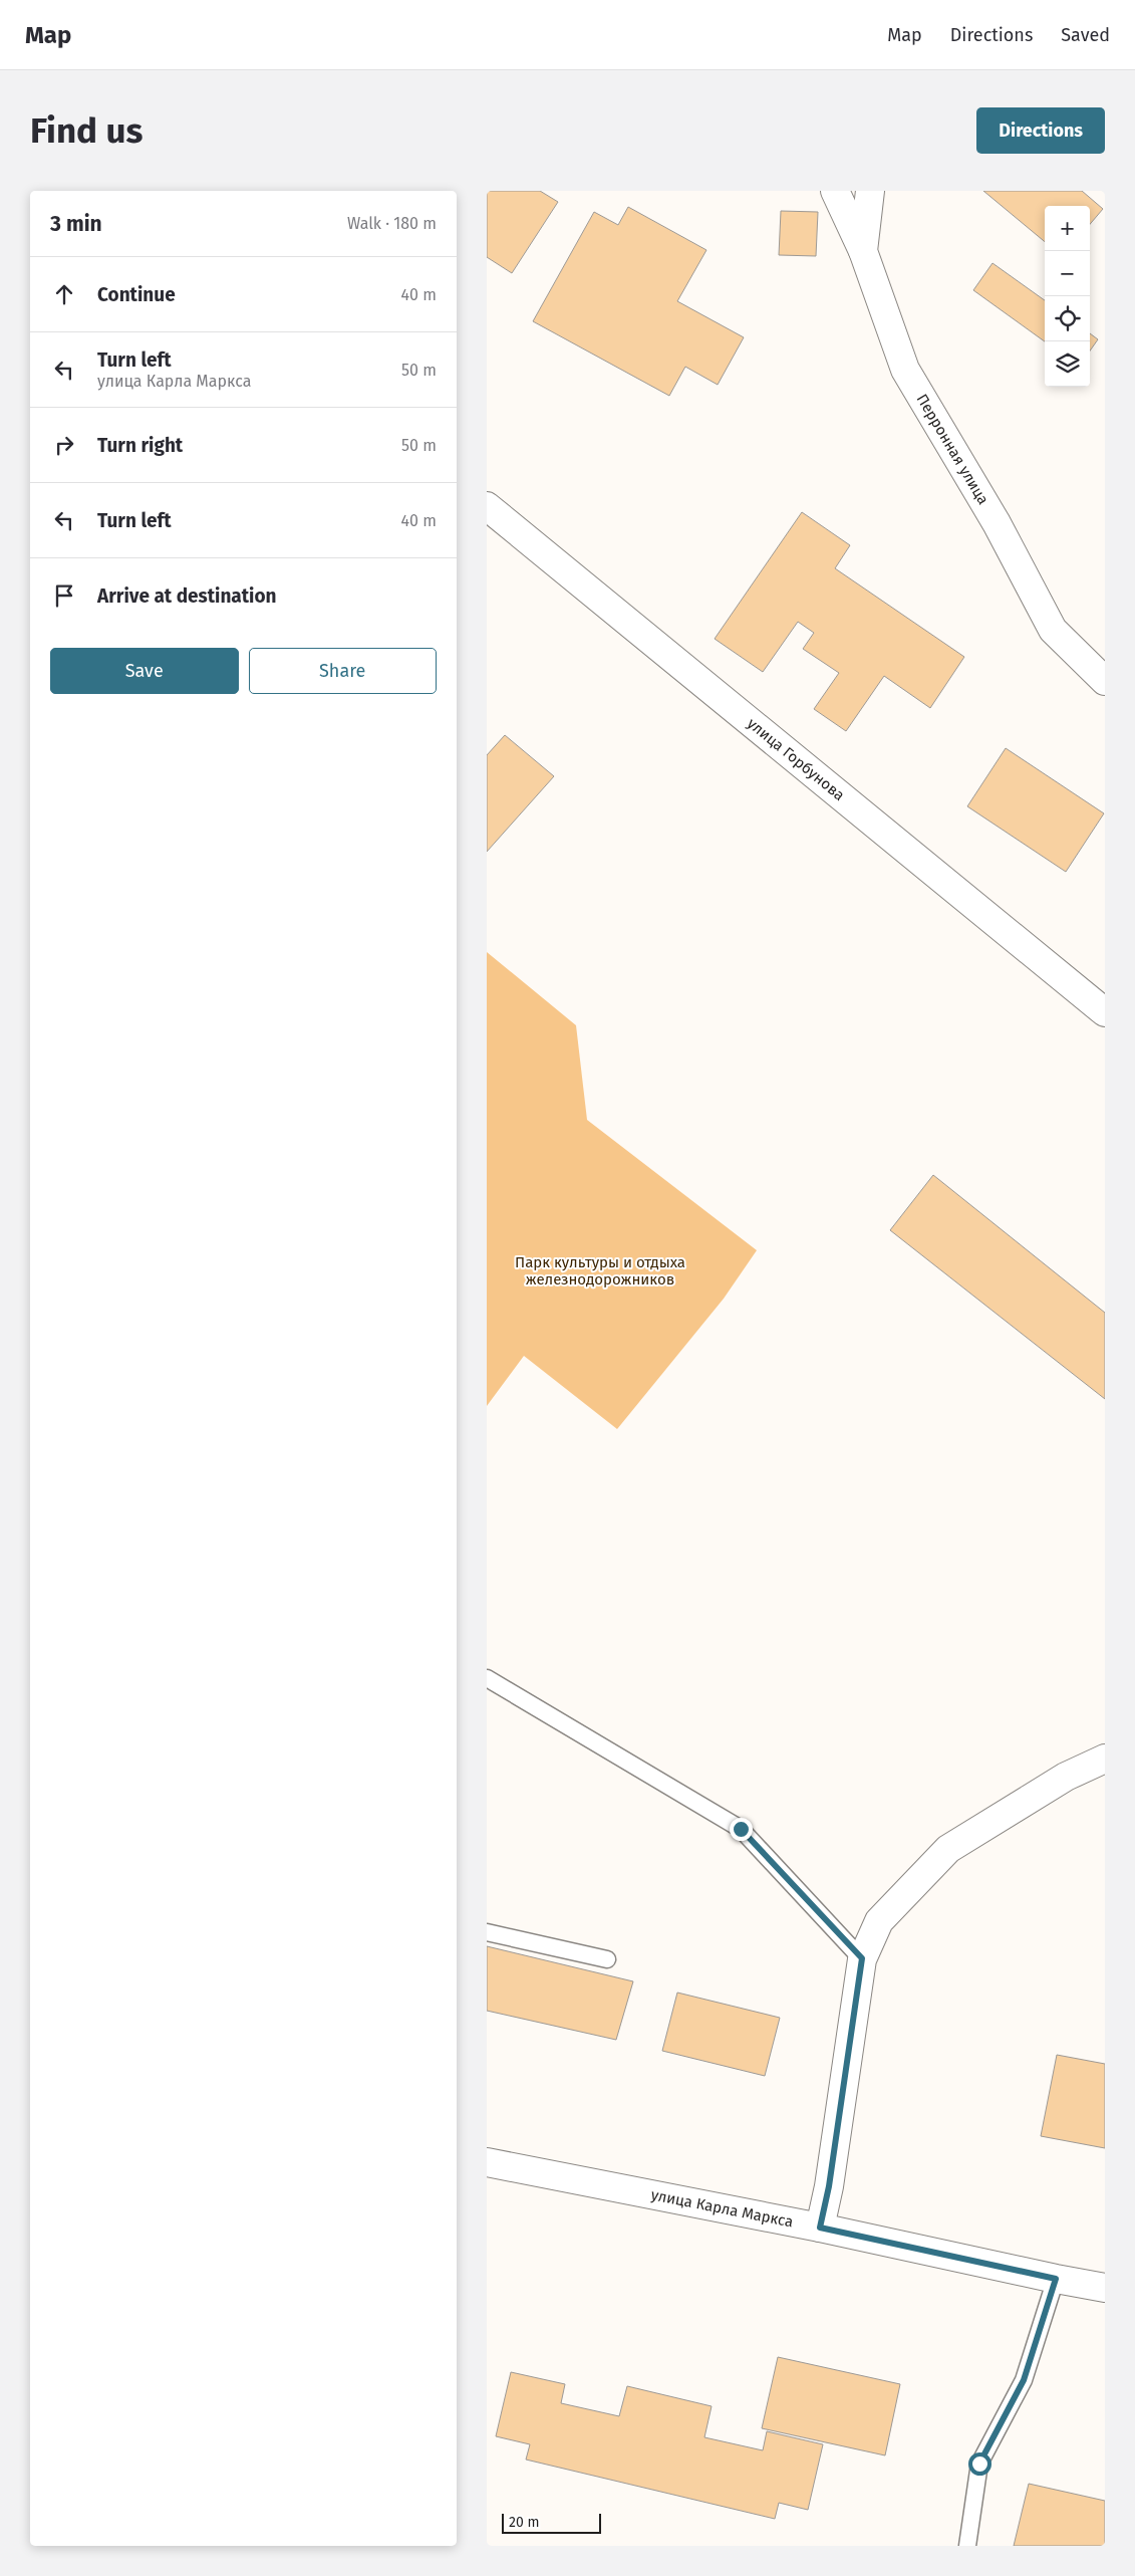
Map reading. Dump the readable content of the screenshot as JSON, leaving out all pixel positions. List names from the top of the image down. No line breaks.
{"streets":{"street":["Перронная улица","улица Горбунова","улица Карла Маркса"]},"parks":["Парк культуры и отдыха железнодорожников"],"scale_bar":"20 m","page":{"header":"Map","nav":["Map","Directions","Saved"],"buttons":["Directions",["Save","Share"]],"title":"Find us","heading":["3 min","Walk · 180 m"],"map_buttons":["+","−"],"list":[["Continue","40 m"],["Turn left","улица Карла Маркса","50 m"],["Turn right","50 m"],["Turn left","40 m"],"Arrive at destination"],"scale":"20 m"}}
